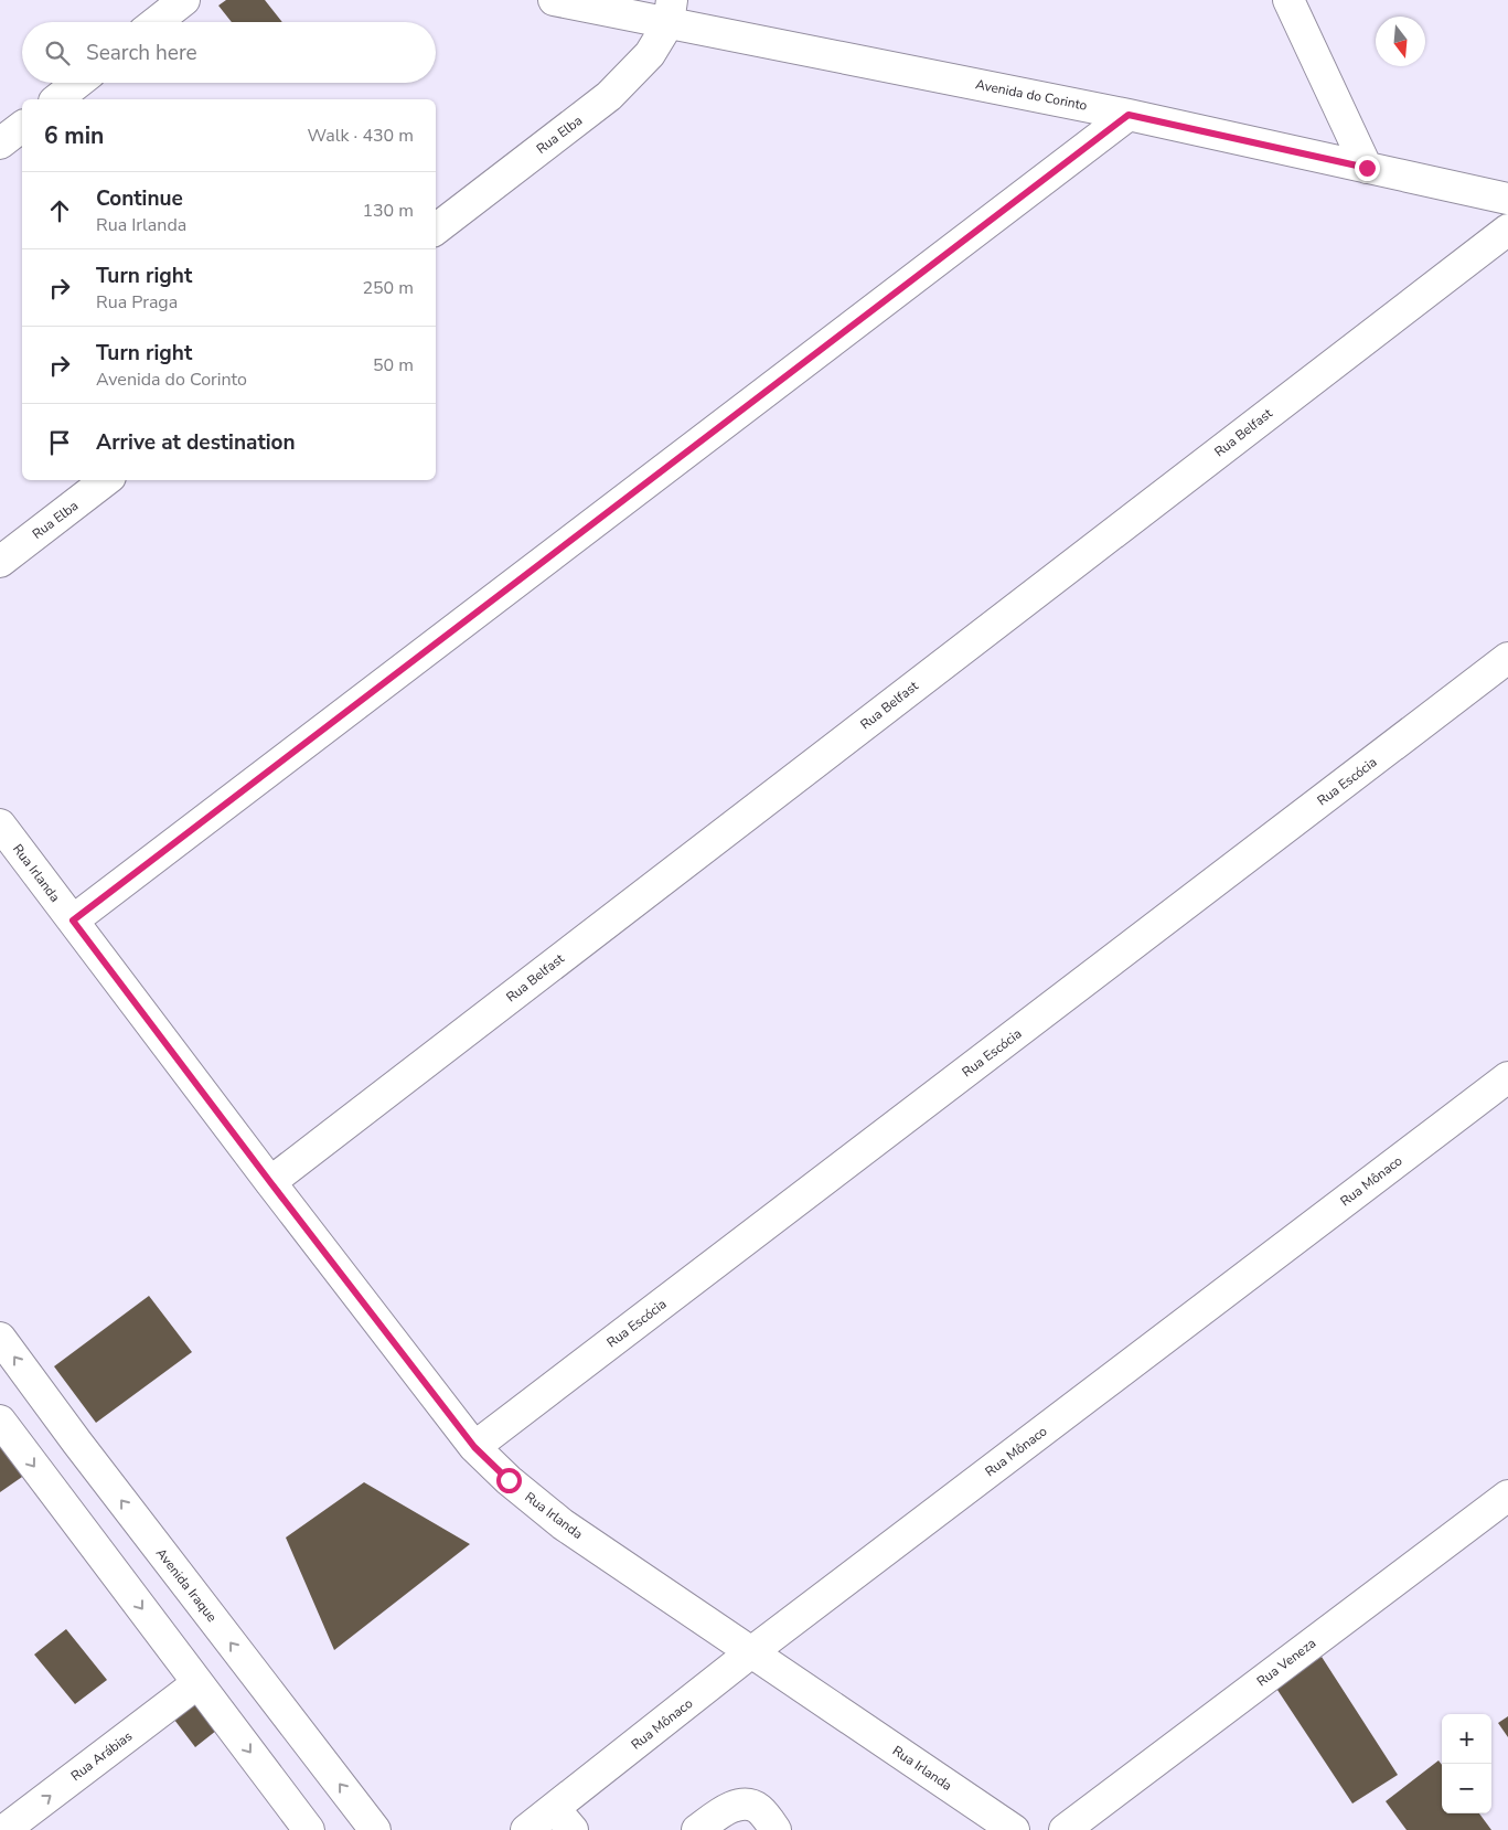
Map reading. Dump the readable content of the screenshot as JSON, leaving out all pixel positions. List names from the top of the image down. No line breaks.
{"streets":{"street":["Avenida do Corinto","Rua Elba","Rua Belfast","Rua Escócia","Rua Irlanda","Rua Mônaco","Avenida Iraque","Rua Veneza","Rua Arábias"]},"crossings":[["Avenida do Corinto","Rua Elba"],["Rua Belfast","Rua Irlanda"],["Rua Escócia","Rua Irlanda"],["Rua Irlanda","Rua Mônaco"]],"one_way":["Rua Arábias"],"north":"bottom","page":{"search":"Search here","heading":["6 min","Walk · 430 m"],"list":[["Continue","Rua Irlanda","130 m"],["Turn right","Rua Praga","250 m"],["Turn right","Avenida do Corinto","50 m"],"Arrive at destination"],"map_buttons":["+","−"]}}
